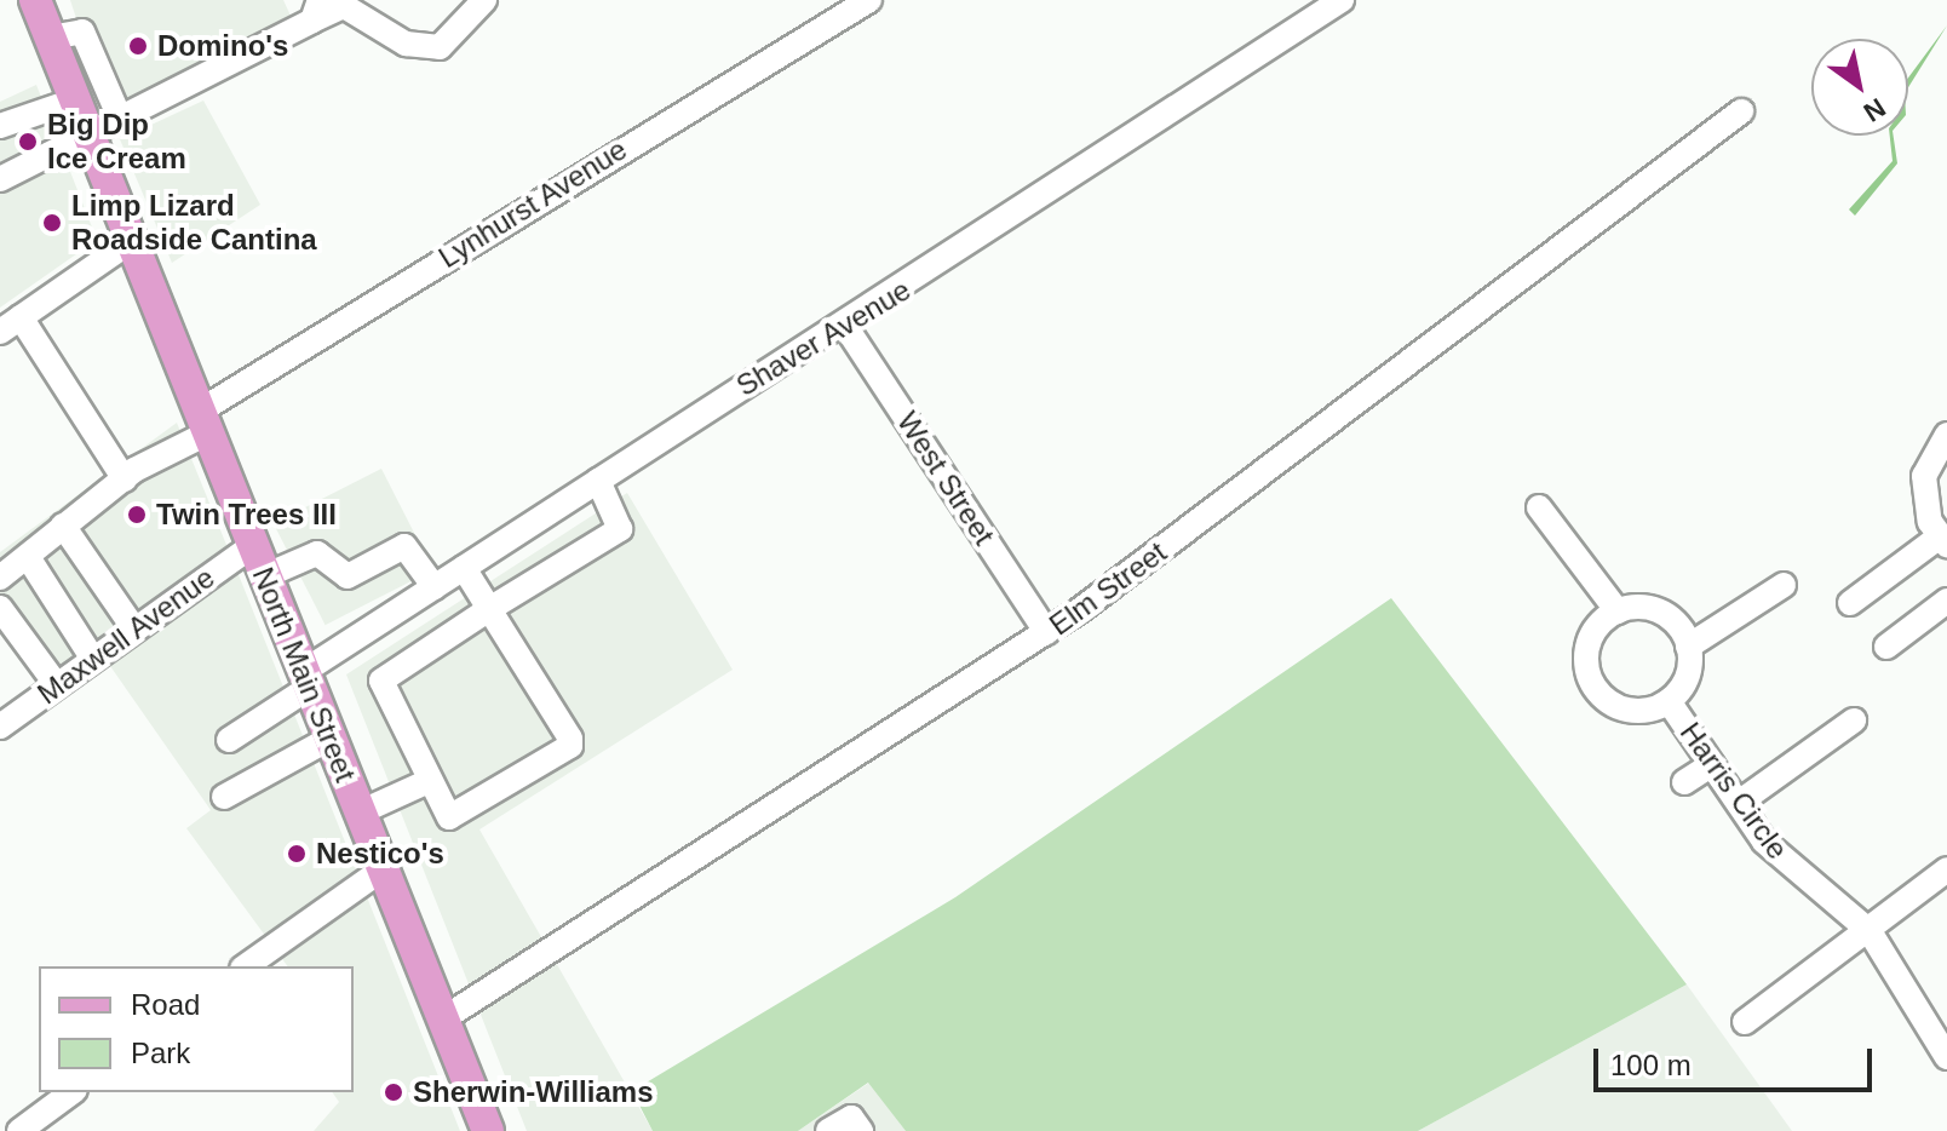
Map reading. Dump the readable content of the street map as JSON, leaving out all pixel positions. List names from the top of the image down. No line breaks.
{"streets":{"main road":["North Main Street"],"street":["Lynhurst Avenue","Shaver Avenue","West Street","Elm Street","Maxwell Avenue","Harris Circle"]},"crossings":[["Lynhurst Avenue","North Main Street"],["Shaver Avenue","West Street"],["Shaver Avenue","North Main Street"],["West Street","Elm Street"],["Elm Street","North Main Street"],["Maxwell Avenue","North Main Street"]],"places":["Domino's","Big Dip Ice Cream","Limp Lizard Roadside Cantina","Twin Trees III","Nestico's","Sherwin-Williams"],"legend":["Road","Park"],"scale_bar":"100 m","north":"bottom right"}
